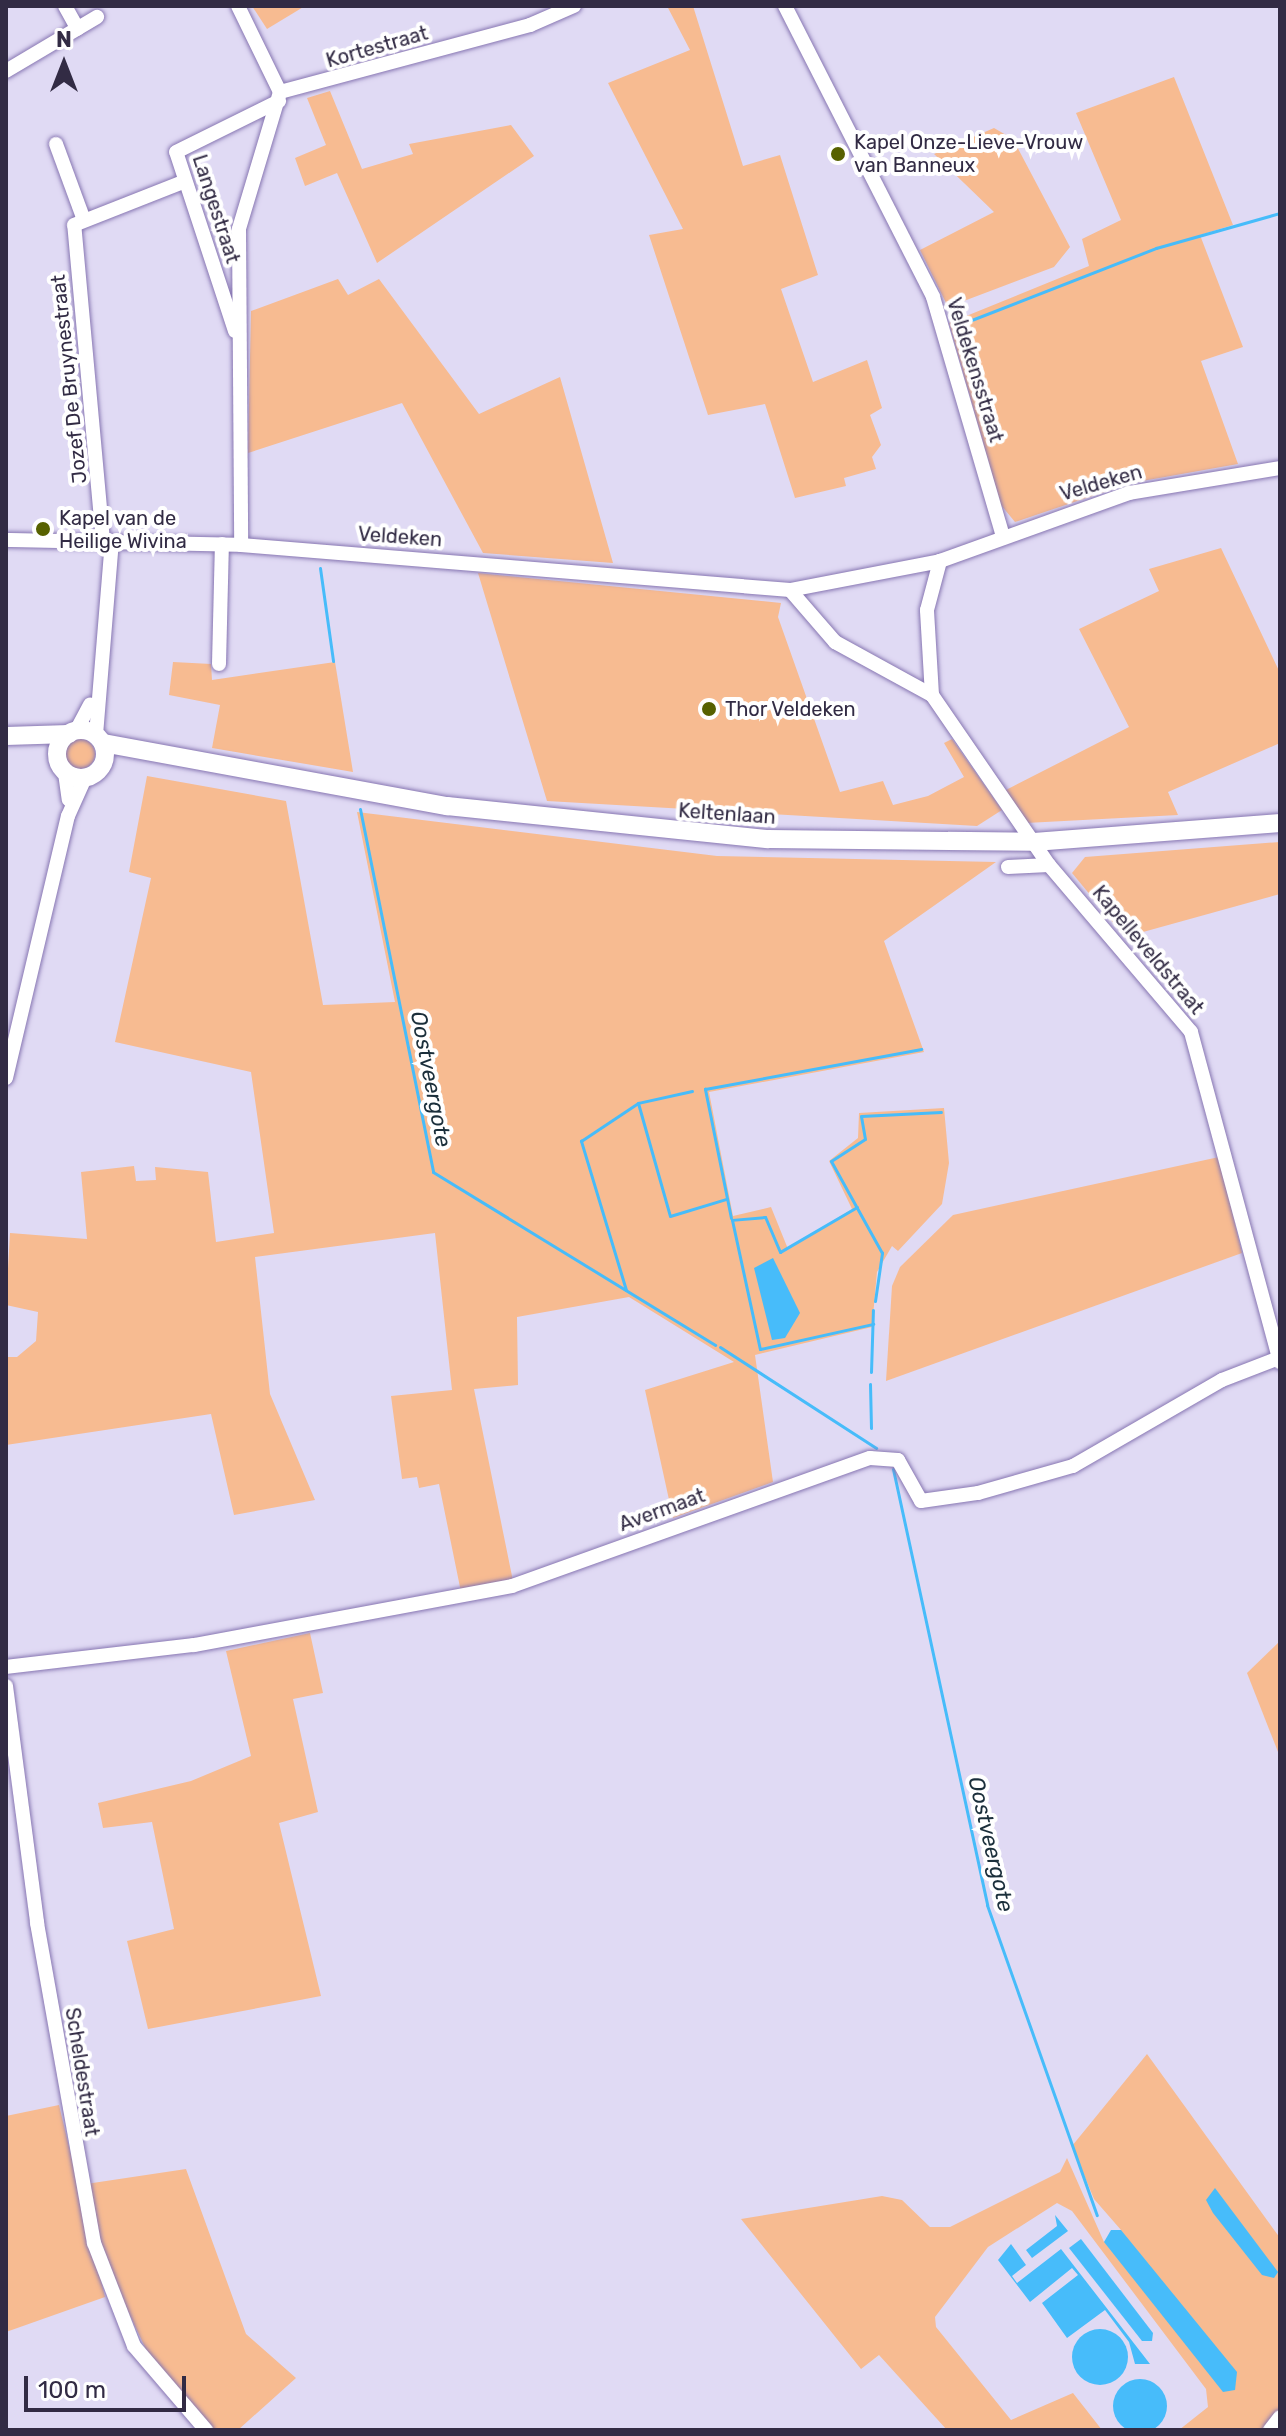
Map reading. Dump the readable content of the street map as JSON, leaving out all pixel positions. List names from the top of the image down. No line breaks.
{"streets":{"main road":["Keltenlaan"],"street":["Kortestraat","Langestraat","Veldekensstraat","Jozef De Bruynestraat","Veldeken","Kapelleveldstraat","Avermaat","Scheldestraat"]},"crossings":[["Kortestraat","Langestraat"],["Langestraat","Veldeken"],["Veldekensstraat","Veldeken"],["Jozef De Bruynestraat","Veldeken"],["Keltenlaan","Kapelleveldstraat"],["Kapelleveldstraat","Avermaat"]],"water":["Oostveergote"],"places":["Kapel Onze-Lieve-Vrouw van Banneux","Kapel van de Heilige Wivina","Thor Veldeken"],"scale_bar":"100 m","north":"top"}
